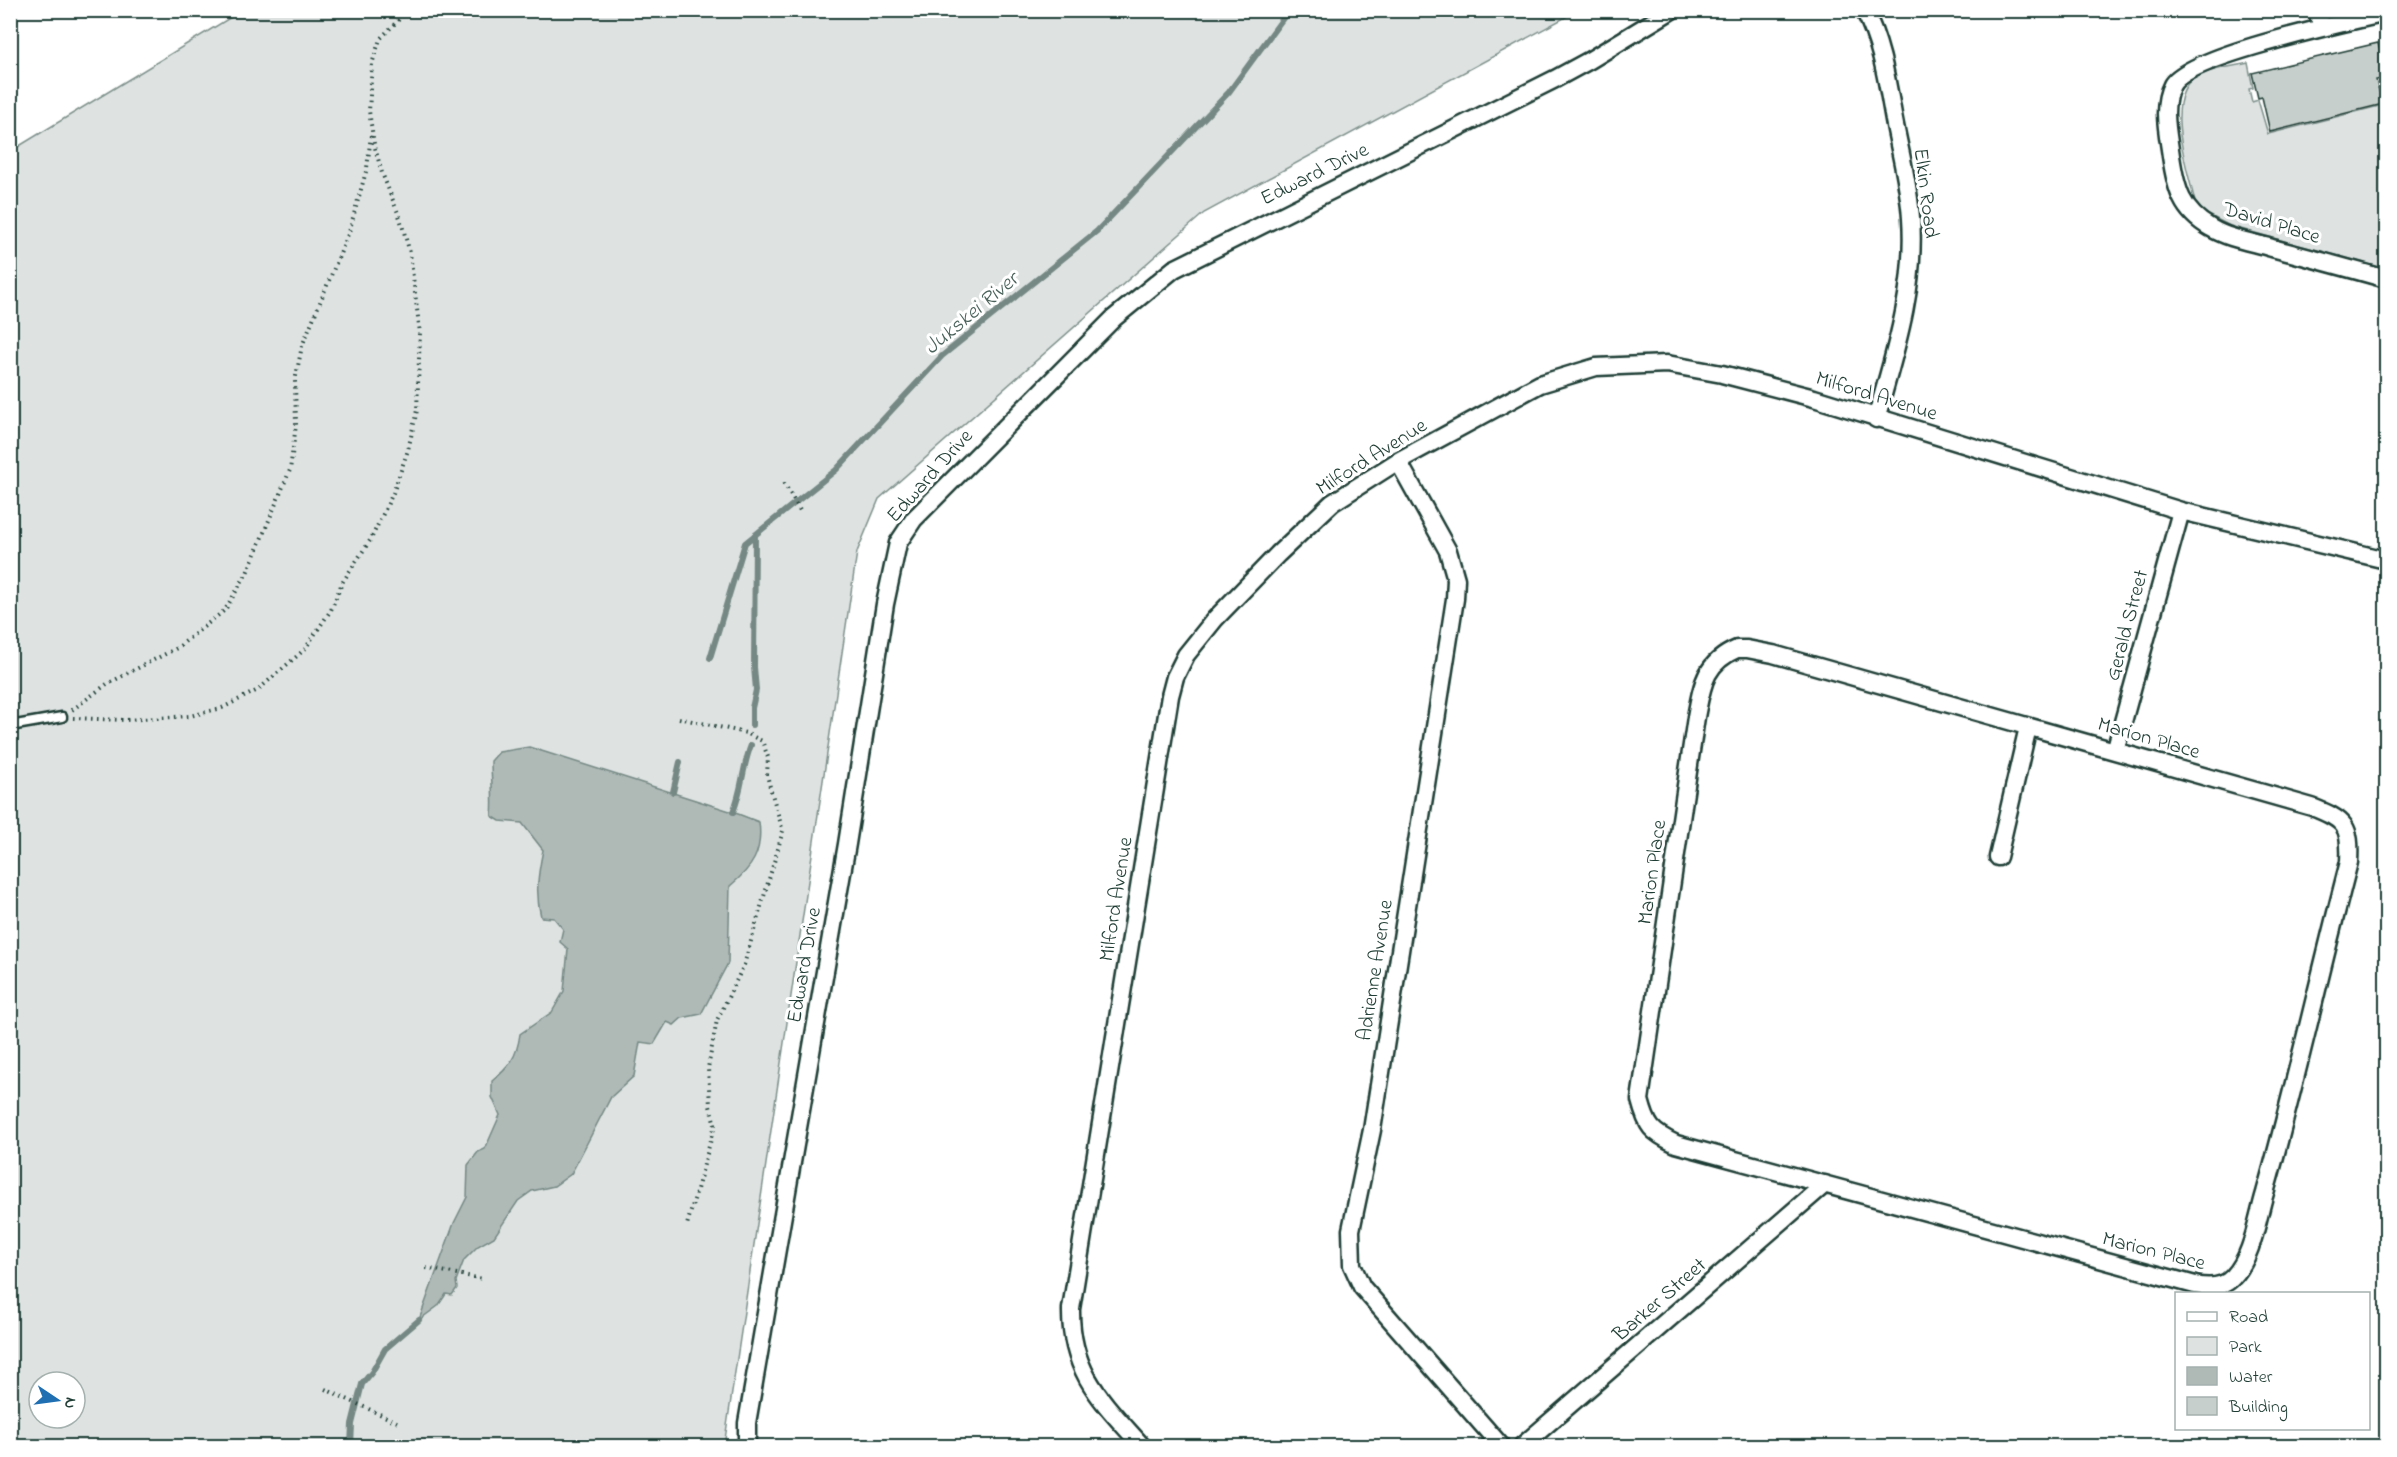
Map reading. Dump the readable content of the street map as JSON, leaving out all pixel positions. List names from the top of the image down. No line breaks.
{"streets":{"street":["Edward Drive","Elkin Road","David Place","Milford Avenue","Gerald Street","Marion Place","Adrienne Avenue","Barker Street"]},"crossings":[["Elkin Road","Milford Avenue"],["Milford Avenue","Gerald Street"],["Milford Avenue","Adrienne Avenue"],["Gerald Street","Marion Place"],["Marion Place","Barker Street"]],"water":["Jukskei River"],"legend":["Road","Park","Water","Building"],"north":"right"}
